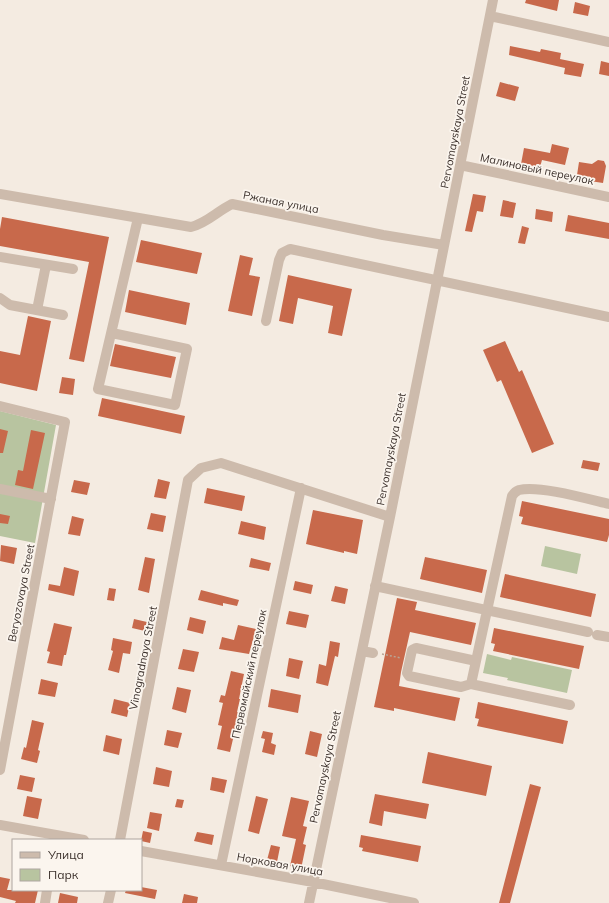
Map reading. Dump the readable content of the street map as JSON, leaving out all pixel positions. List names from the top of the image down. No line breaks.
{"streets":{"street":["Pervomayskaya Street","Малиновый переулок","Ржаная улица","Beryozovaya Street","Vinogradnaya Street","Первомайский переулок","Норковая улица"]},"crossings":[["Pervomayskaya Street","Малиновый переулок"],["Pervomayskaya Street","Ржаная улица"],["Pervomayskaya Street","Норковая улица"],["Vinogradnaya Street","Первомайский переулок"],["Первомайский переулок","Норковая улица"]],"legend":["Улица","Парк"]}
